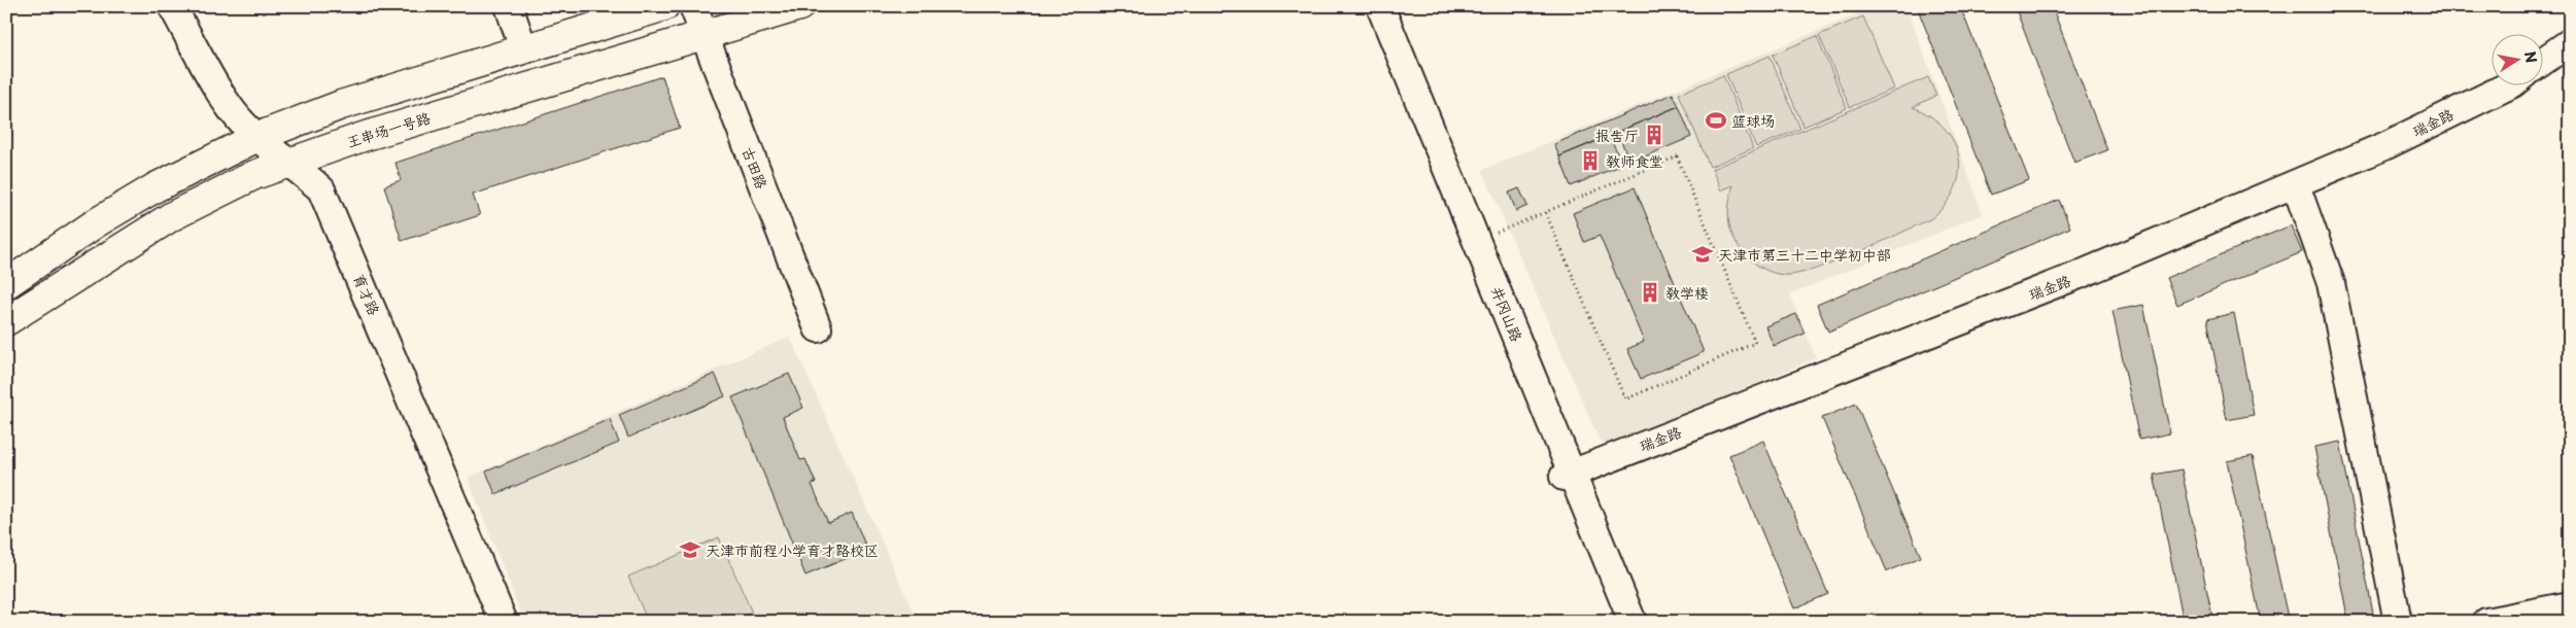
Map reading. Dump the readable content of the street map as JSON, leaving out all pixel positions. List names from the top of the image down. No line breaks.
{"streets":{"main road":["王串场一号路"],"street":["瑞金路","古田路","育才路","井冈山路"]},"crossings":[["瑞金路","井冈山路"],["王串场一号路","古田路"],["王串场一号路","育才路"]],"places":{"sports":["篮球场"],"building":["报告厅","教师食堂","教学楼"],"school or university":["天津市第三十二中学初中部","天津市前程小学育才路校区"]},"north":"right"}
